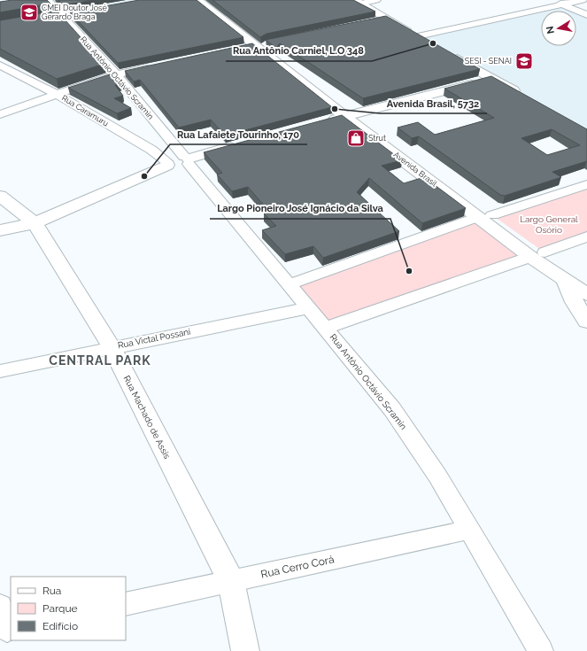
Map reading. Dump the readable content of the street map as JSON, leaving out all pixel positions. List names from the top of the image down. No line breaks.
{"streets":{"main road":["Avenida Brasil","Rua Machado de Assis"],"street":["Rua Antônio Octávio Scramin","Rua Caramuru","Rua Victal Possani","Rua Cerro Corá"]},"crossings":[["Rua Antônio Octávio Scramin","Rua Caramuru"],["Rua Antônio Octávio Scramin","Rua Victal Possani"],["Rua Antônio Octávio Scramin","Rua Cerro Corá"],["Rua Victal Possani","Rua Machado de Assis"],["Rua Machado de Assis","Rua Cerro Corá"]],"districts":["CENTRAL PARK"],"parks":["Largo General Osório"],"places":{"school or university":["CMEI Doutor José Gerardo Braga","SESI - SENAI"],"other":["Rua Antônio Carniel, L.O 348","Avenida Brasil, 5732","Rua Lafaiete Tourinho, 170","Largo Pioneiro José Ignácio da Silva"],"shop":["Strut"]},"legend":["Rua","Parque","Edifício"],"north":"left"}
